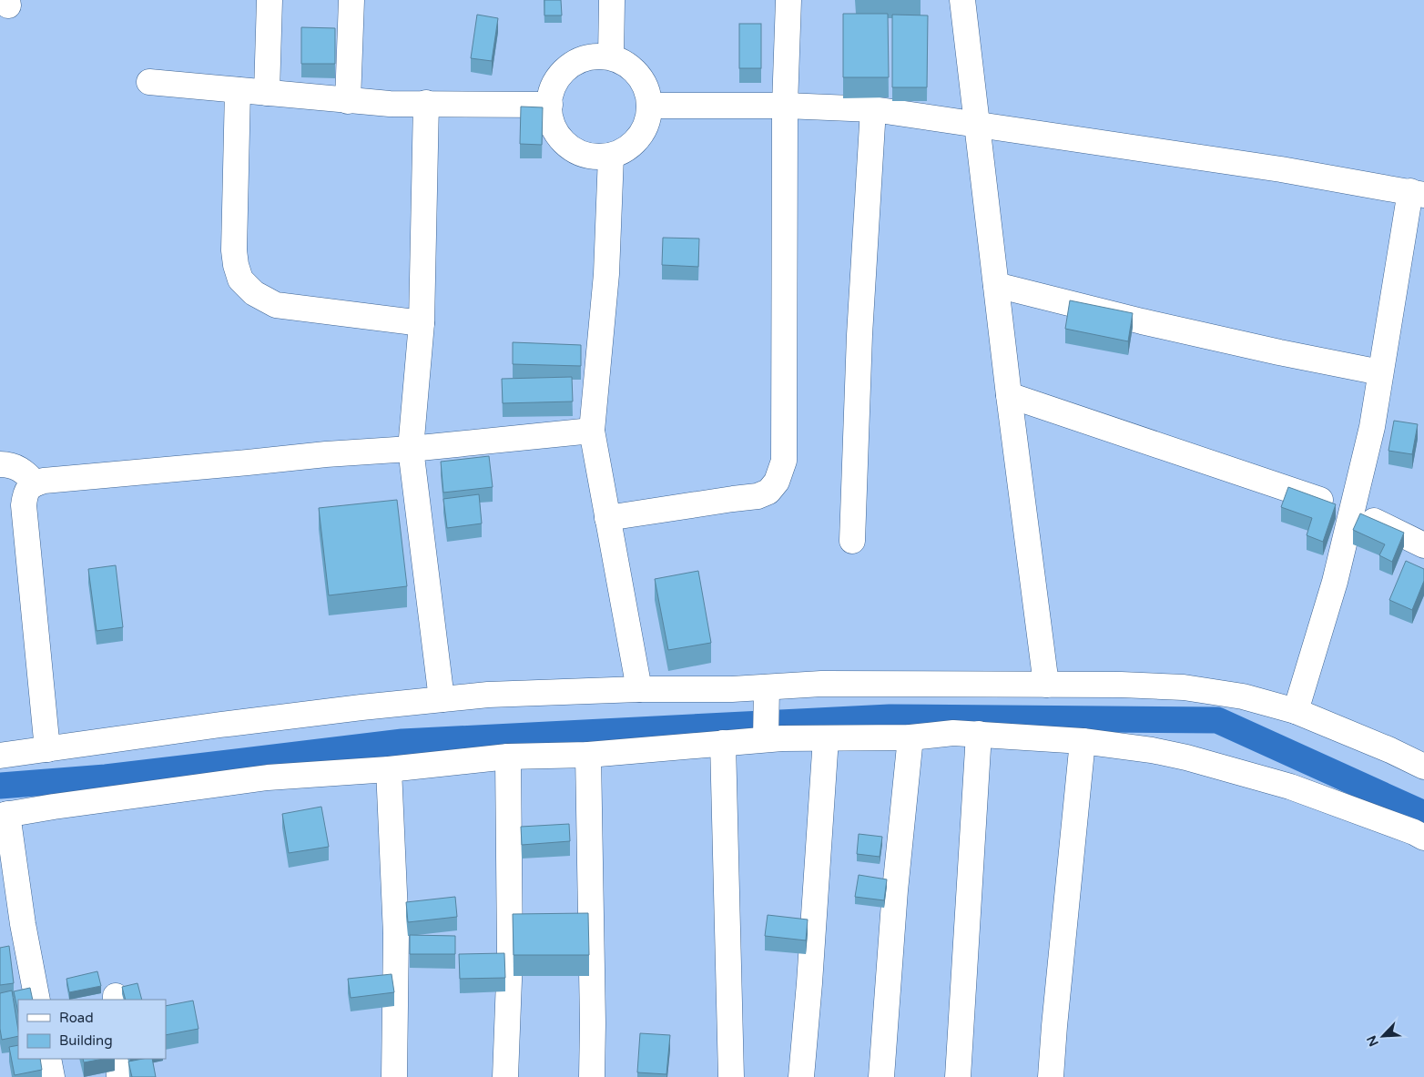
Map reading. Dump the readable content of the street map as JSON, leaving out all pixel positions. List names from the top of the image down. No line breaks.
{"legend":["Road","Building"],"north":"bottom left"}
